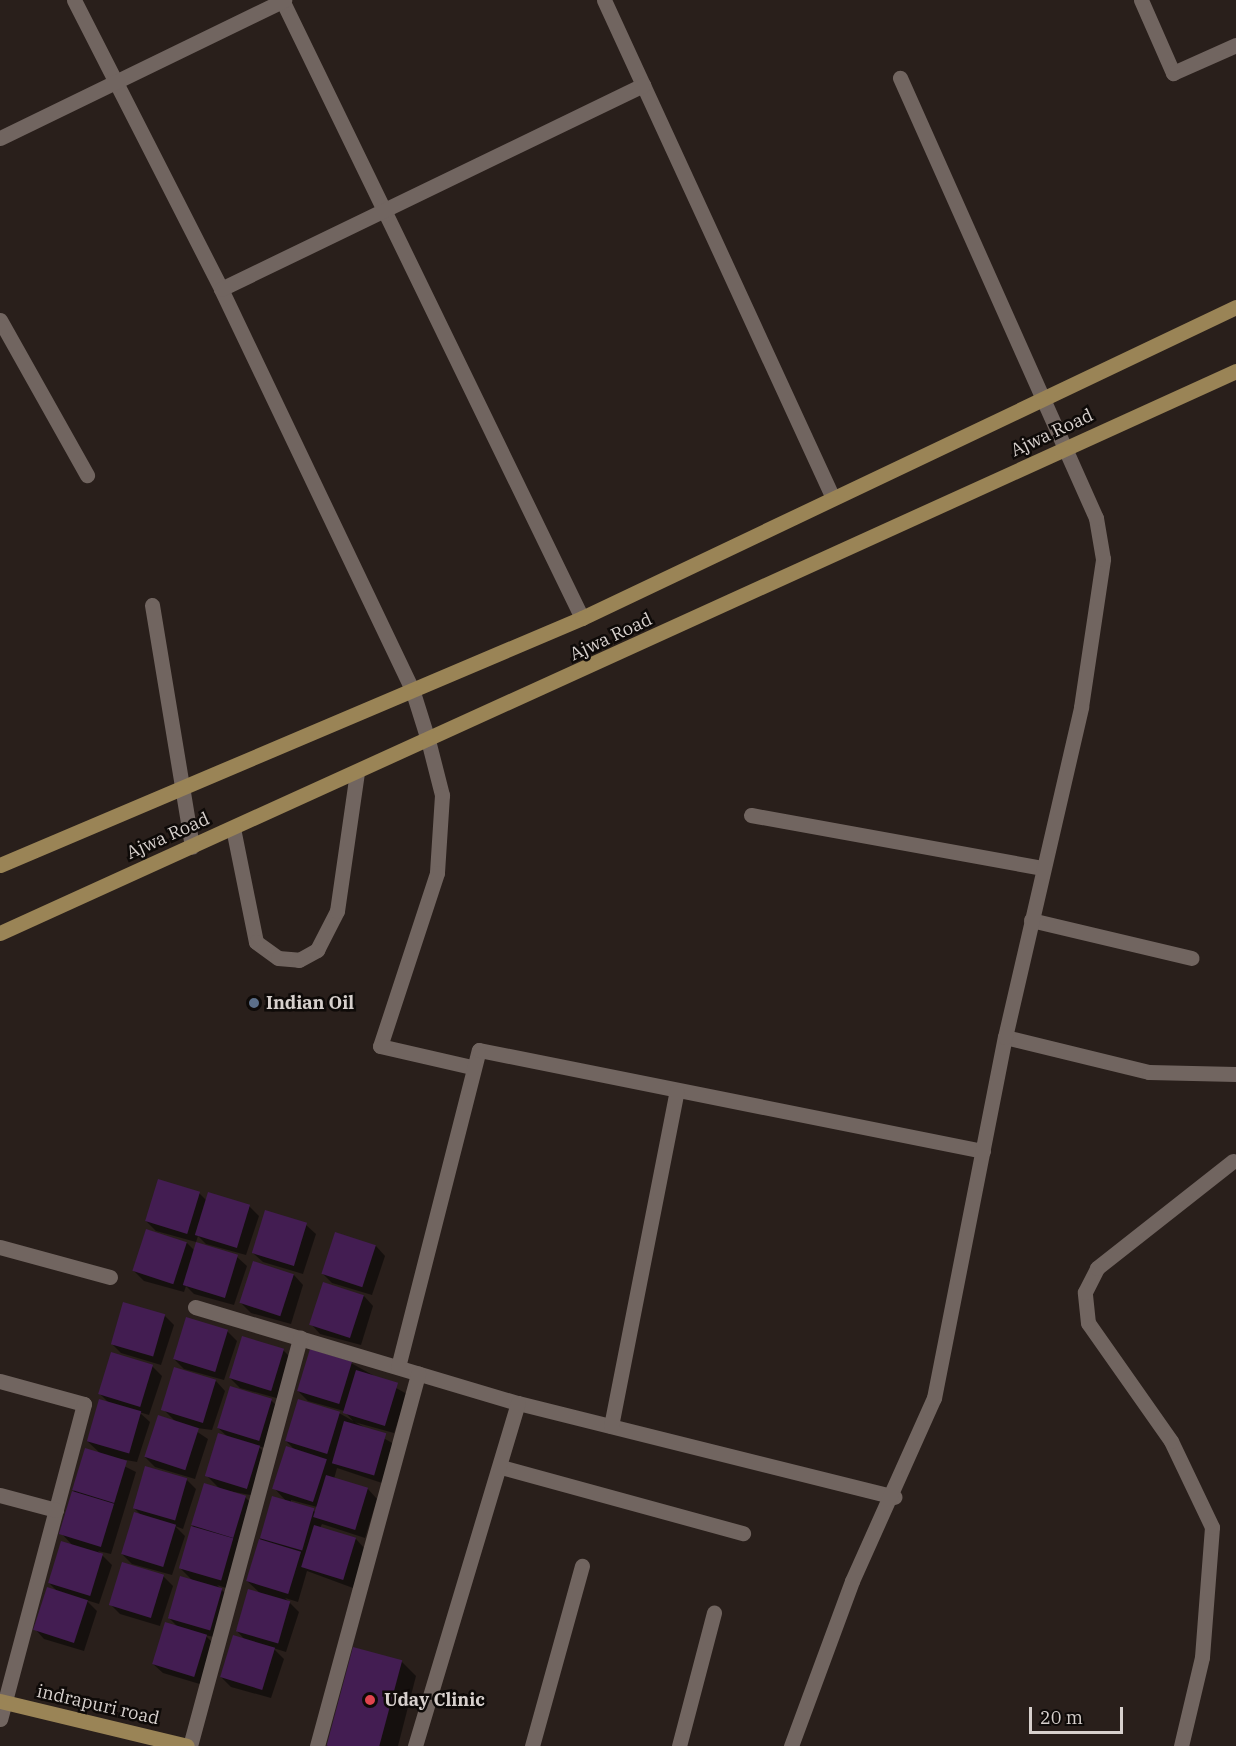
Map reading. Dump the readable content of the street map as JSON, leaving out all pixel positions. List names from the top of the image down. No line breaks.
{"streets":{"main road":["Ajwa Road","indrapuri road"]},"places":["Indian Oil","Uday Clinic"],"scale_bar":"20 m"}
